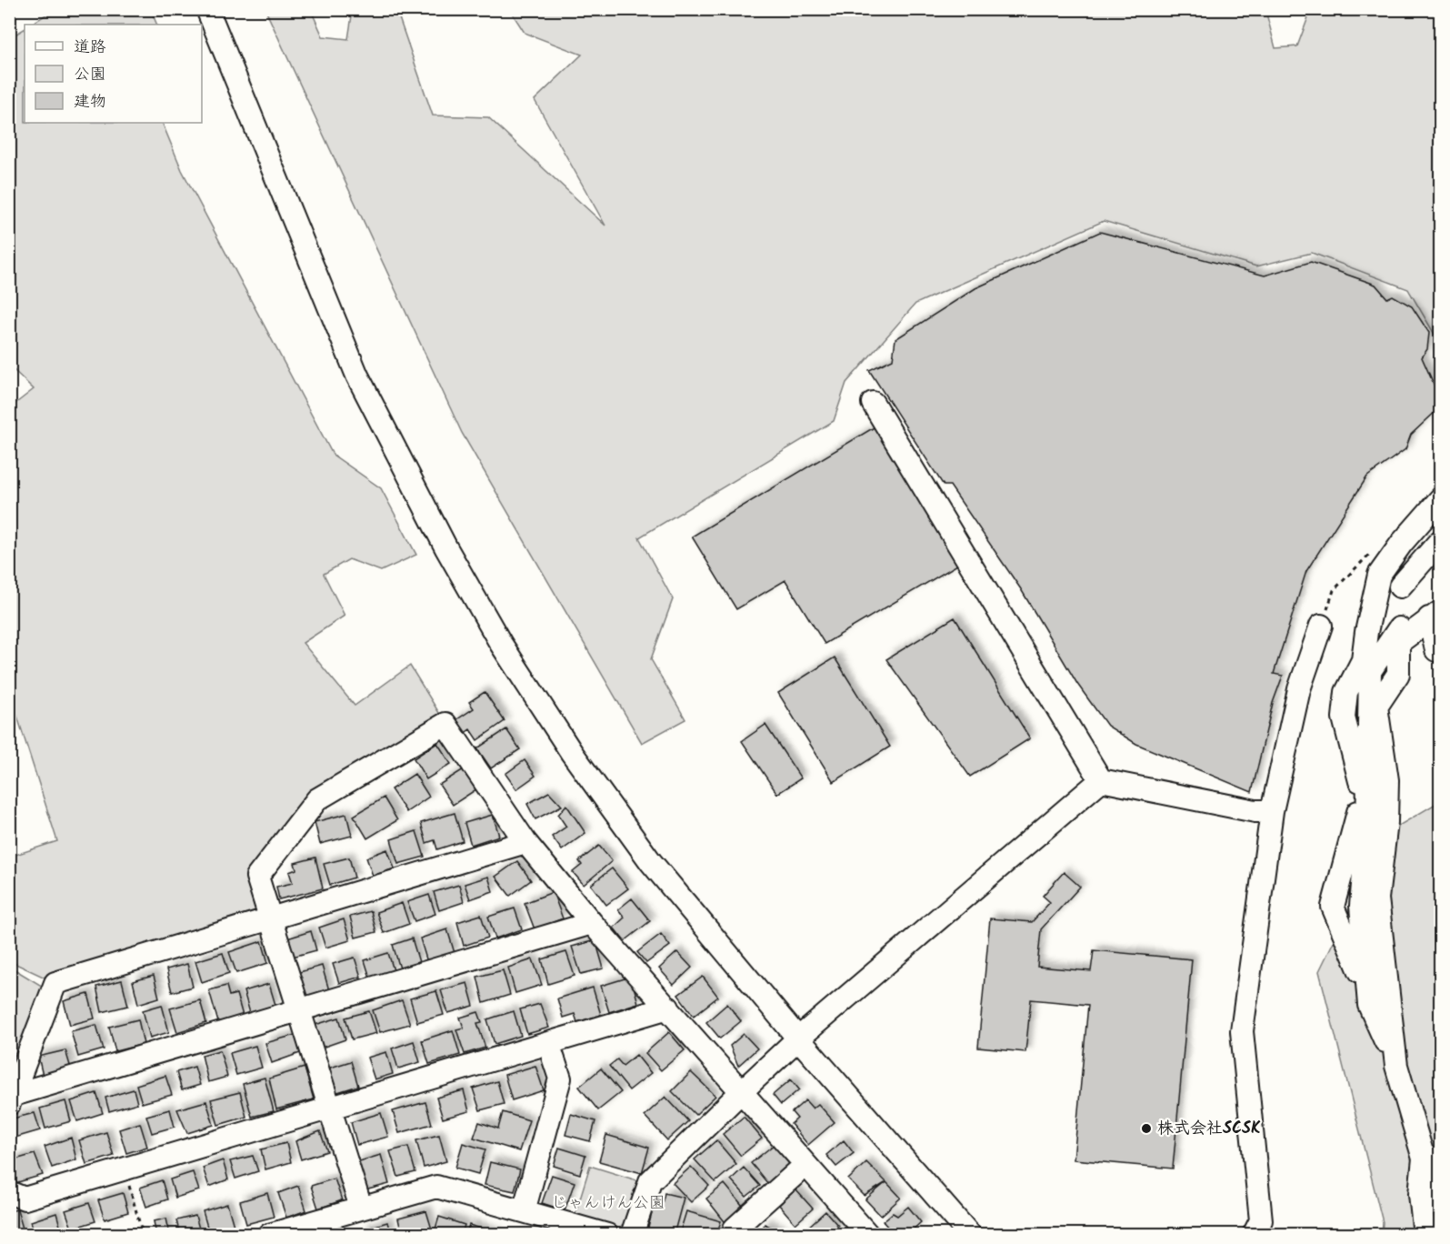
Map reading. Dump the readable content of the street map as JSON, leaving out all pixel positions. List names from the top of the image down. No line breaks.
{"parks":["じゃんけん公園"],"places":["株式会社SCSK"],"legend":["道路","公園","建物"]}
